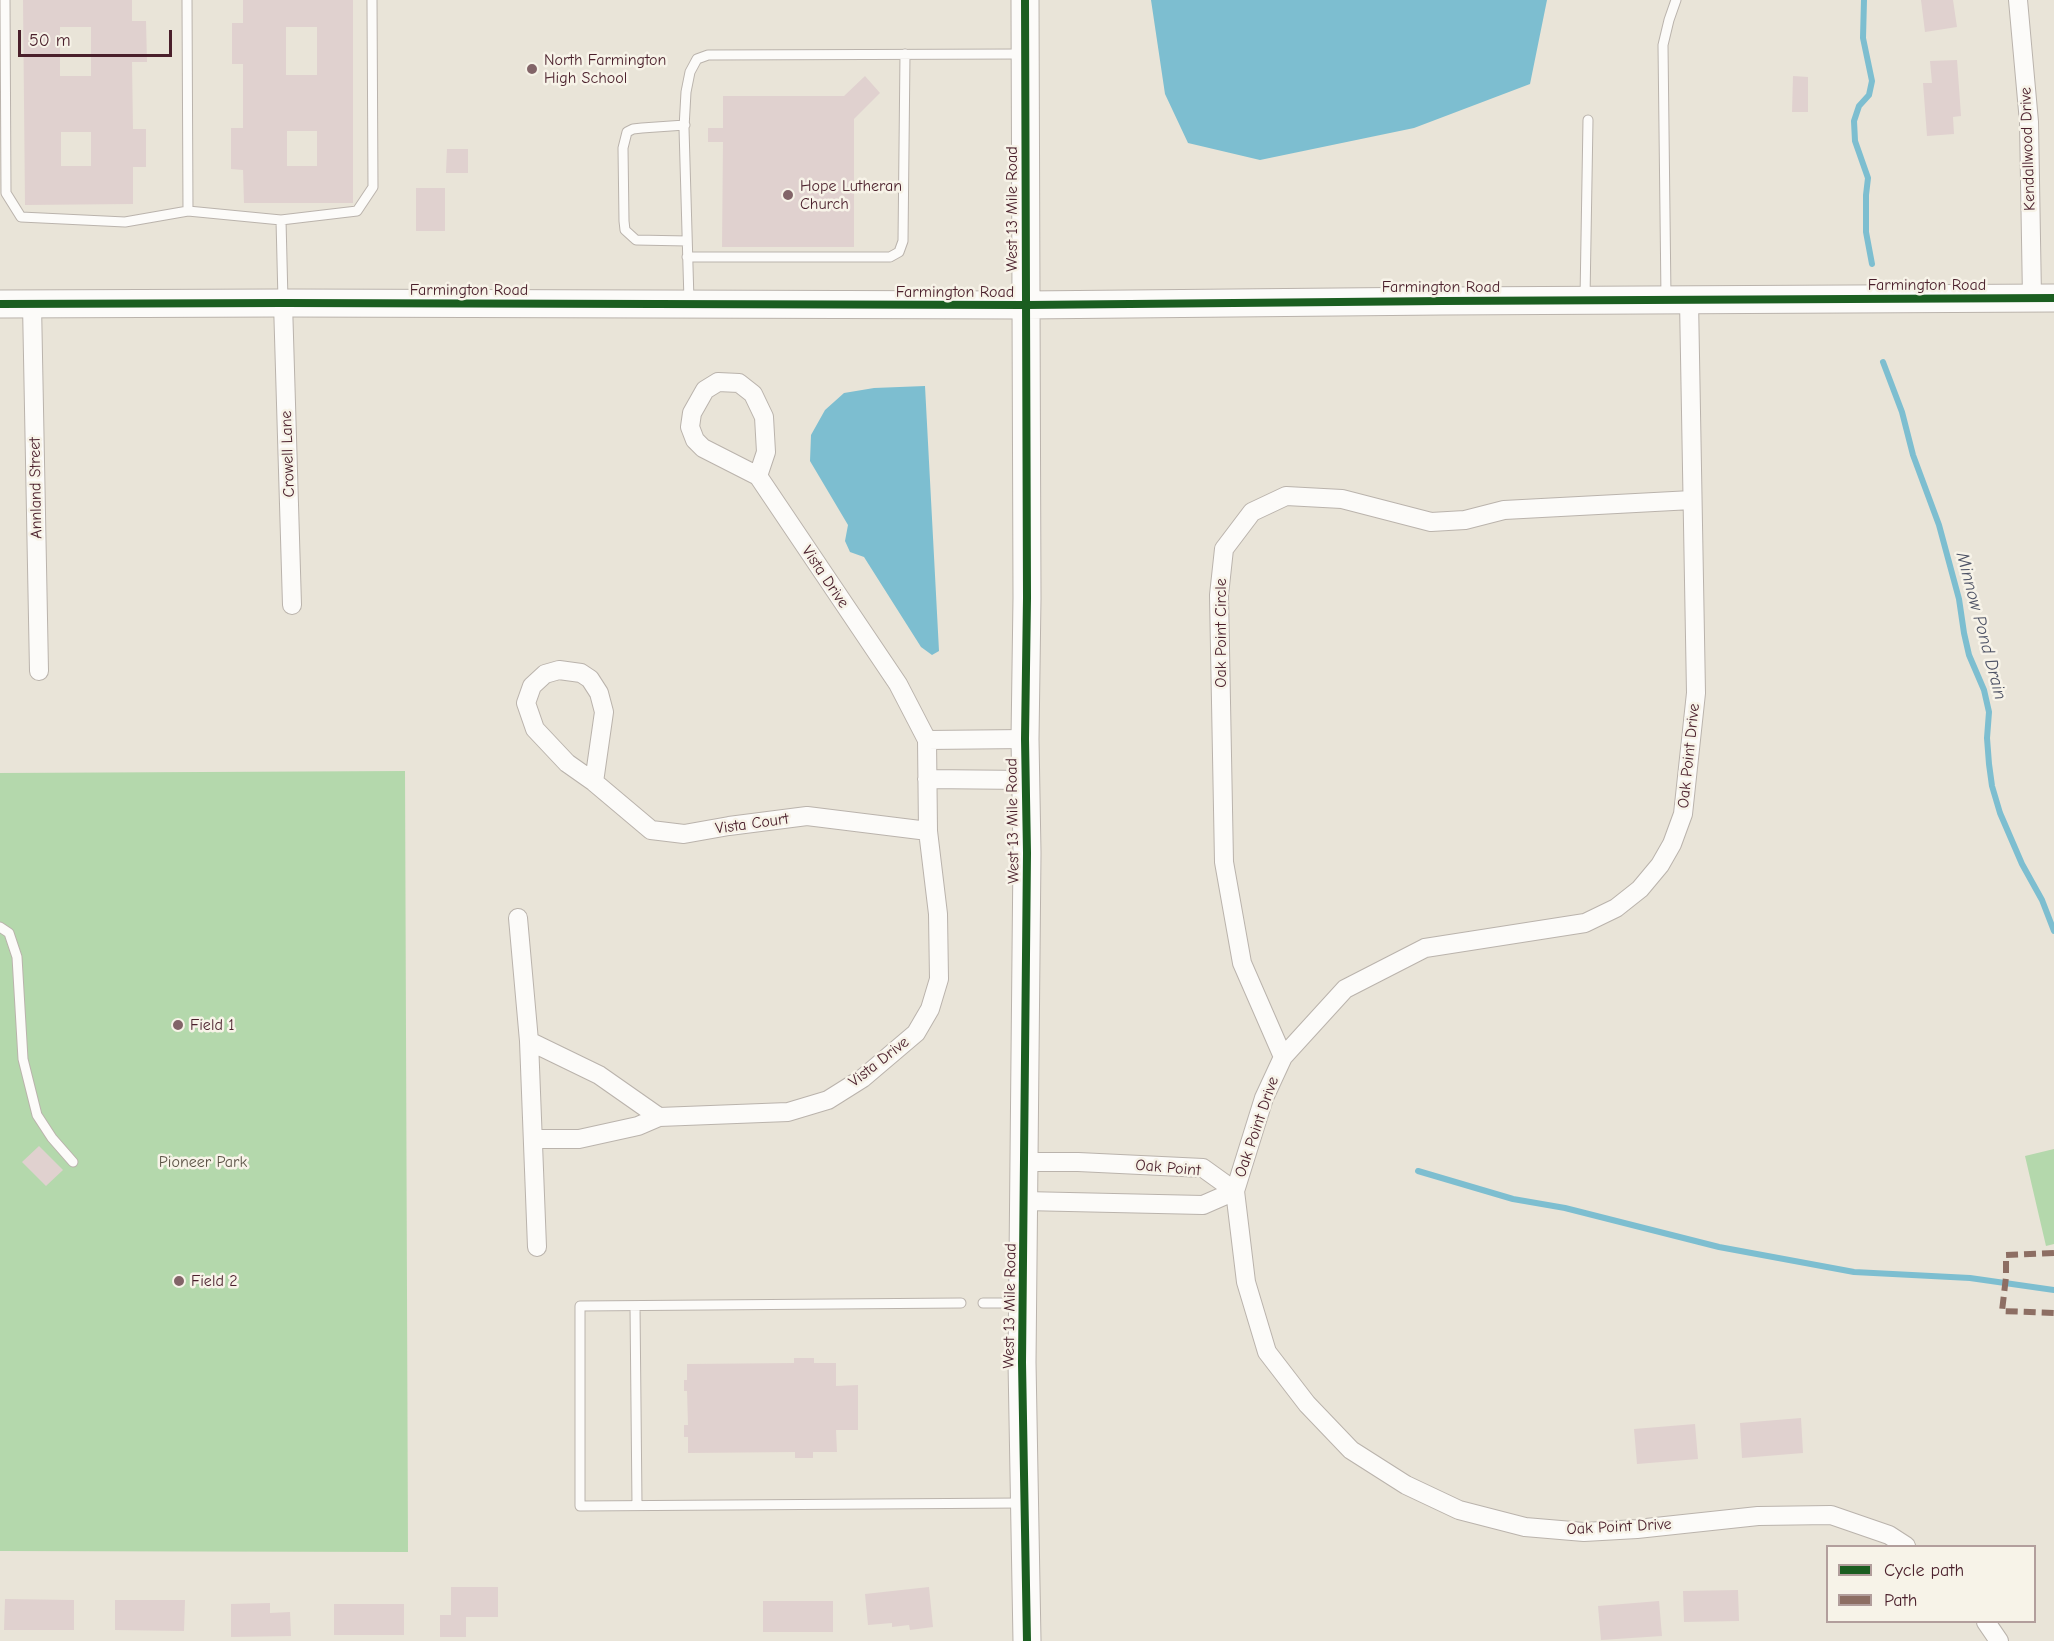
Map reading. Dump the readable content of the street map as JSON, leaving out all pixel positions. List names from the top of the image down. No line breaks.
{"streets":{"street":["Kendallwood Drive","West 13 Mile Road","Farmington Road","Crowell Lane","Annland Street","Vista Drive","Oak Point Circle","Oak Point Drive","Vista Court","Oak Point"]},"crossings":[["Kendallwood Drive","Farmington Road"],["West 13 Mile Road","Farmington Road"],["West 13 Mile Road","Oak Point"],["Farmington Road","Crowell Lane"],["Farmington Road","Annland Street"],["Farmington Road","Oak Point Drive"],["Vista Drive","Vista Court"],["Oak Point Circle","Oak Point Drive"],["Oak Point Drive","Oak Point"]],"water":["Minnow Pond Drain"],"parks":["Pioneer Park"],"places":["North Farmington High School","Hope Lutheran Church","Field 1","Field 2"],"legend":["Cycle path","Path"],"scale_bar":"50 m"}
